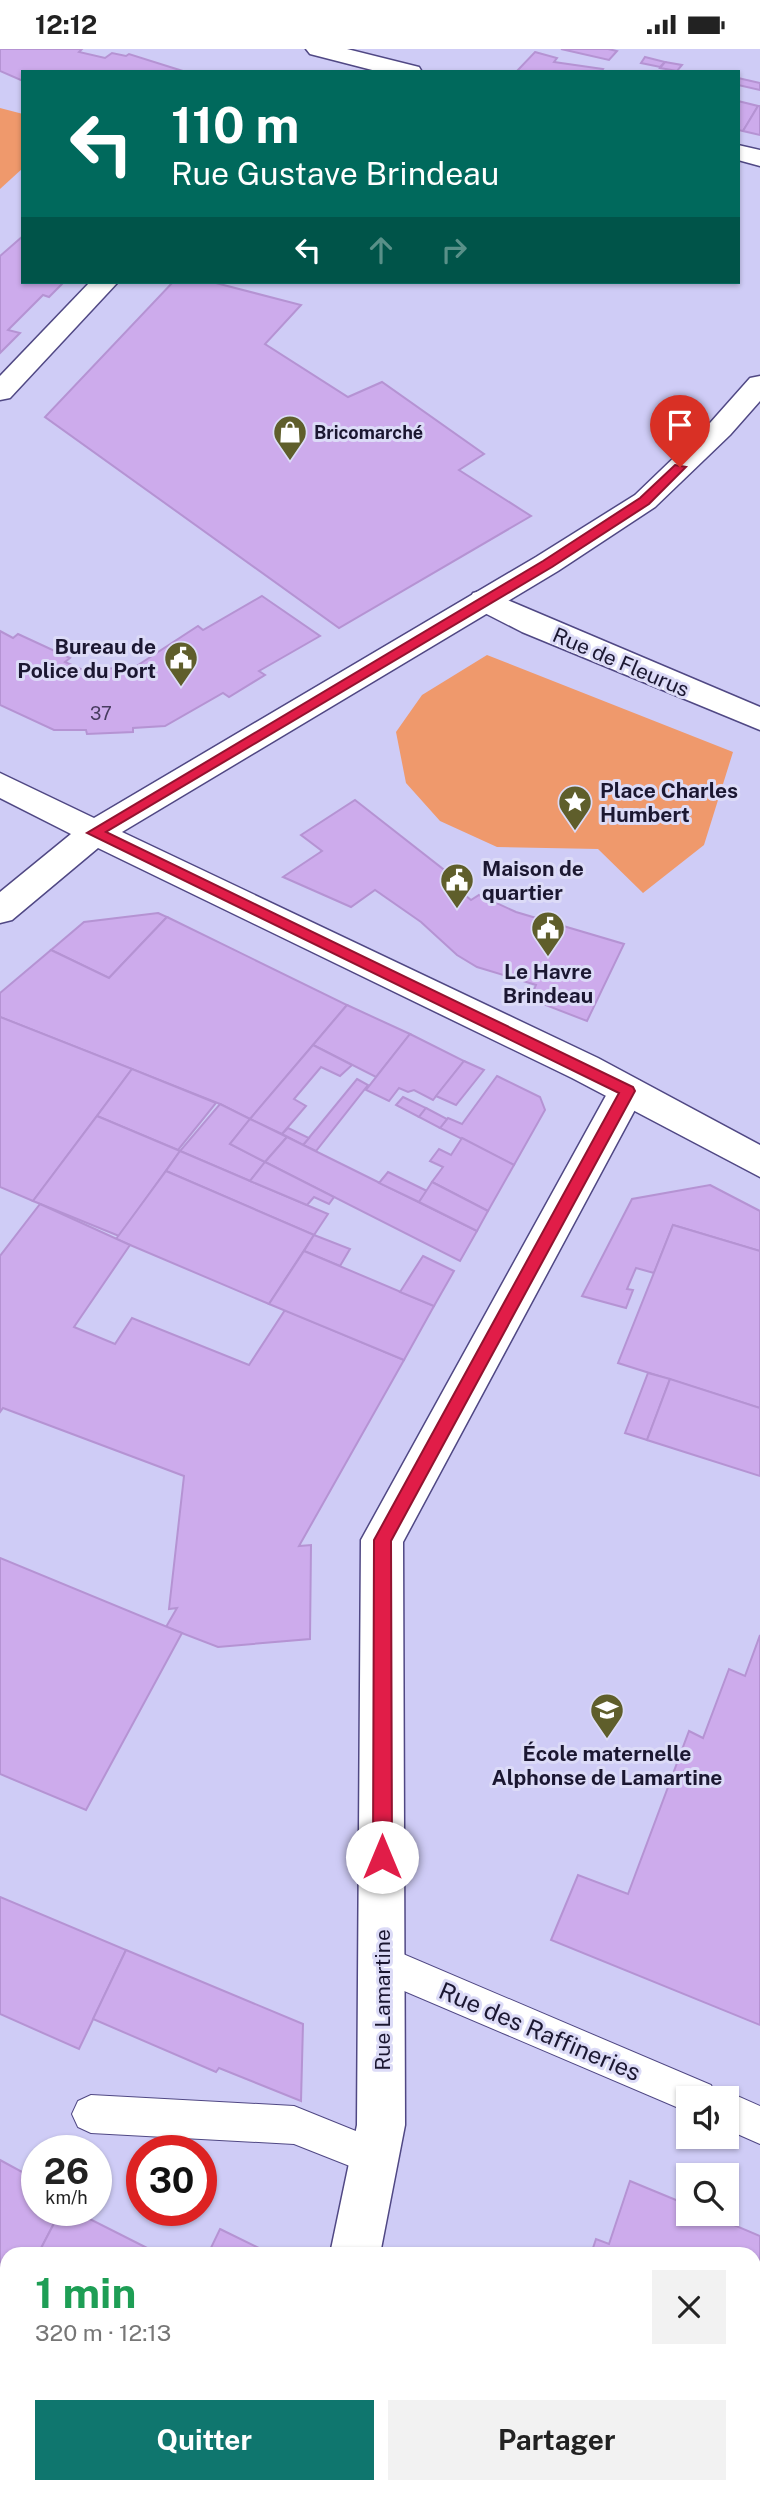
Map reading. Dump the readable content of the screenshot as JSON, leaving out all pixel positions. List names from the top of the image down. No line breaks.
{"streets":{"street":["Rue de Fleurus","Rue Lamartine"],"lane":["Rue des Raffineries"]},"crossings":[["Rue Lamartine","Rue des Raffineries"]],"places":{"shop":["Bricomarché"],"public building":["Bureau de Police du Port","Maison de quartier","Le Havre Brindeau"],"place":["Place Charles Humbert"],"school or university":["École maternelle Alphonse de Lamartine"]},"house_numbers":["37"],"page":{"status":"12:12","turn":["110 m","Rue Gustave Brindeau"],"speed":"26 km/h","limit":"30","heading":["1 min","320 m · 12:13"],"buttons":["Quitter","Partager"]}}
